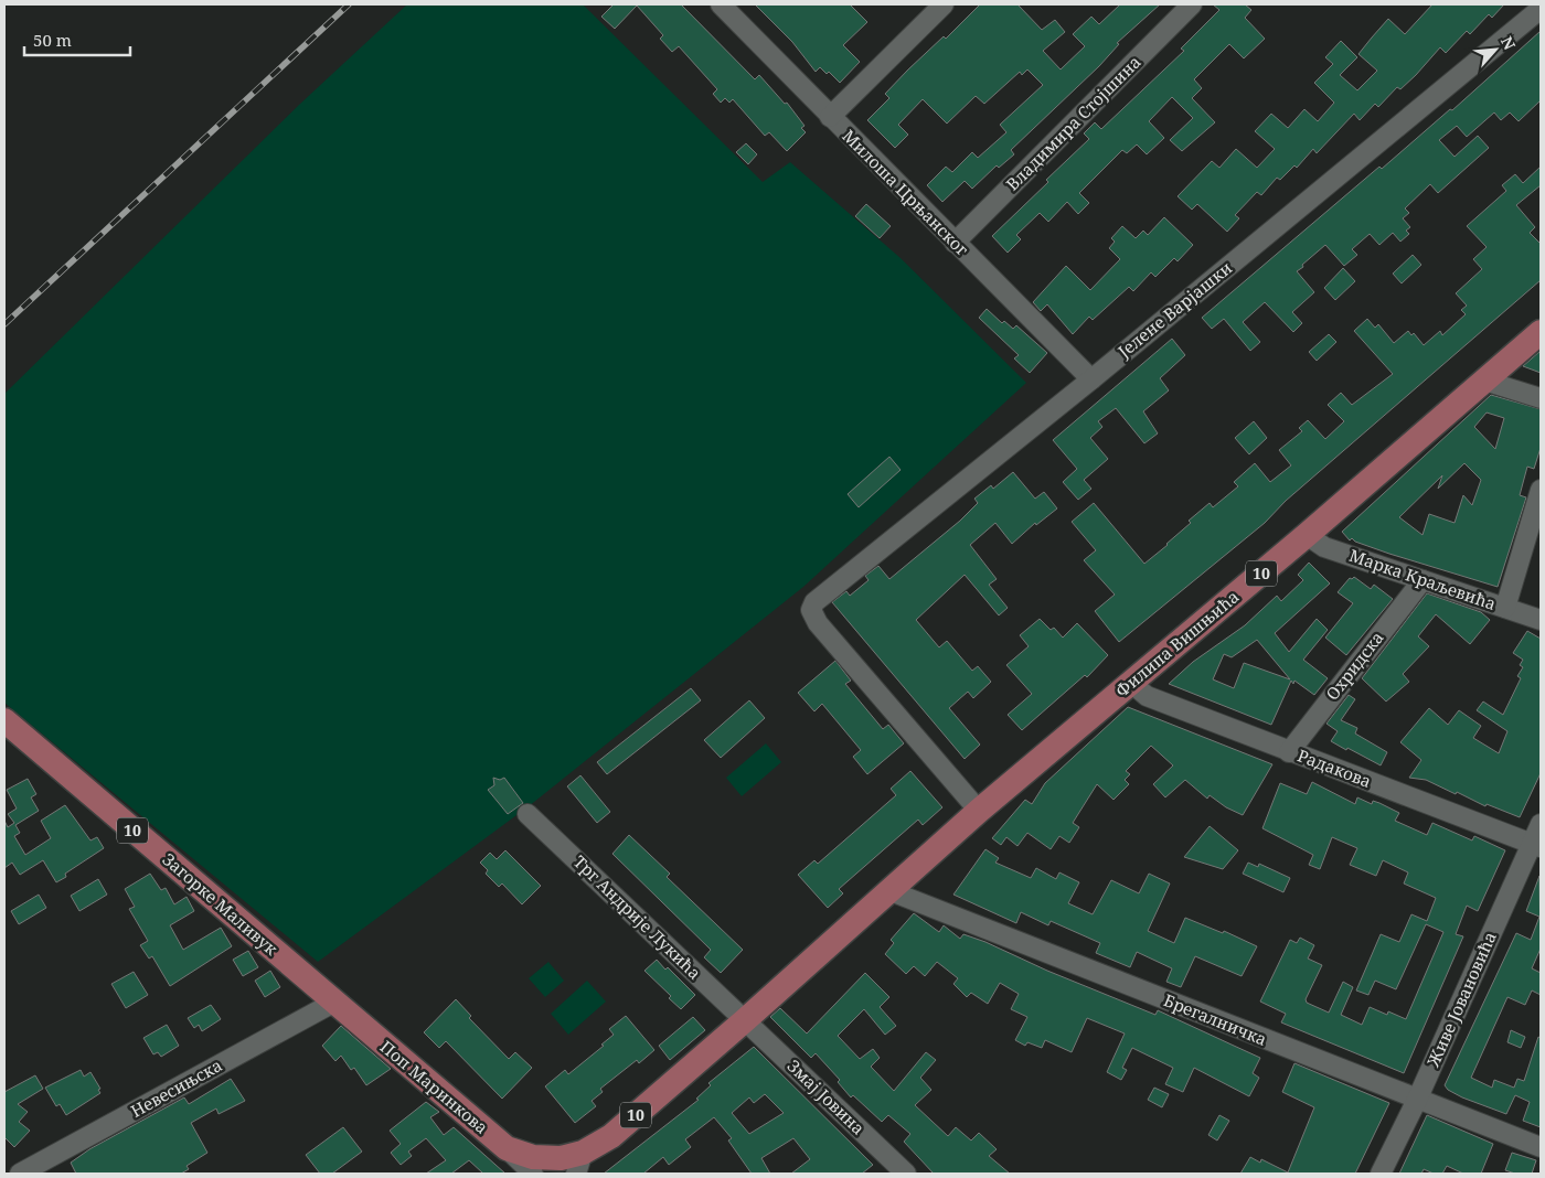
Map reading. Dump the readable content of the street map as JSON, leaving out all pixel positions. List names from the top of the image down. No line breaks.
{"streets":{"main road":["10","Филипа Вишњића","Загорке Маливук","Поп Маринкова"],"street":["Владимира Стојшина","Милоша Црњанског","Јелене Варјашки","Марка Краљевића","Охридска","Радакова","Трг Андрије Лукића","Живе Јовановића","Брегалничка","Невесињска","Змај Јовина"]},"crossings":[["Владимира Стојшина","Милоша Црњанског"],["Милоша Црњанског","Јелене Варјашки"],["Јелене Варјашки","Филипа Вишњића"],["10","Филипа Вишњића"],["10","Трг Андрије Лукића"],["10","Брегалничка"],["10","Поп Маринкова"],["10","Змај Јовина"],["Марка Краљевића","Филипа Вишњића"],["Марка Краљевића","Охридска"],["Филипа Вишњића","Радакова"],["Филипа Вишњића","Брегалничка"],["Охридска","Радакова"],["Радакова","Живе Јовановића"],["Загорке Маливук","Поп Маринкова"],["Загорке Маливук","Невесињска"],["Трг Андрије Лукића","Змај Јовина"],["Живе Јовановића","Брегалничка"],["Поп Маринкова","Невесињска"]],"scale_bar":"50 m","north":"top right"}
